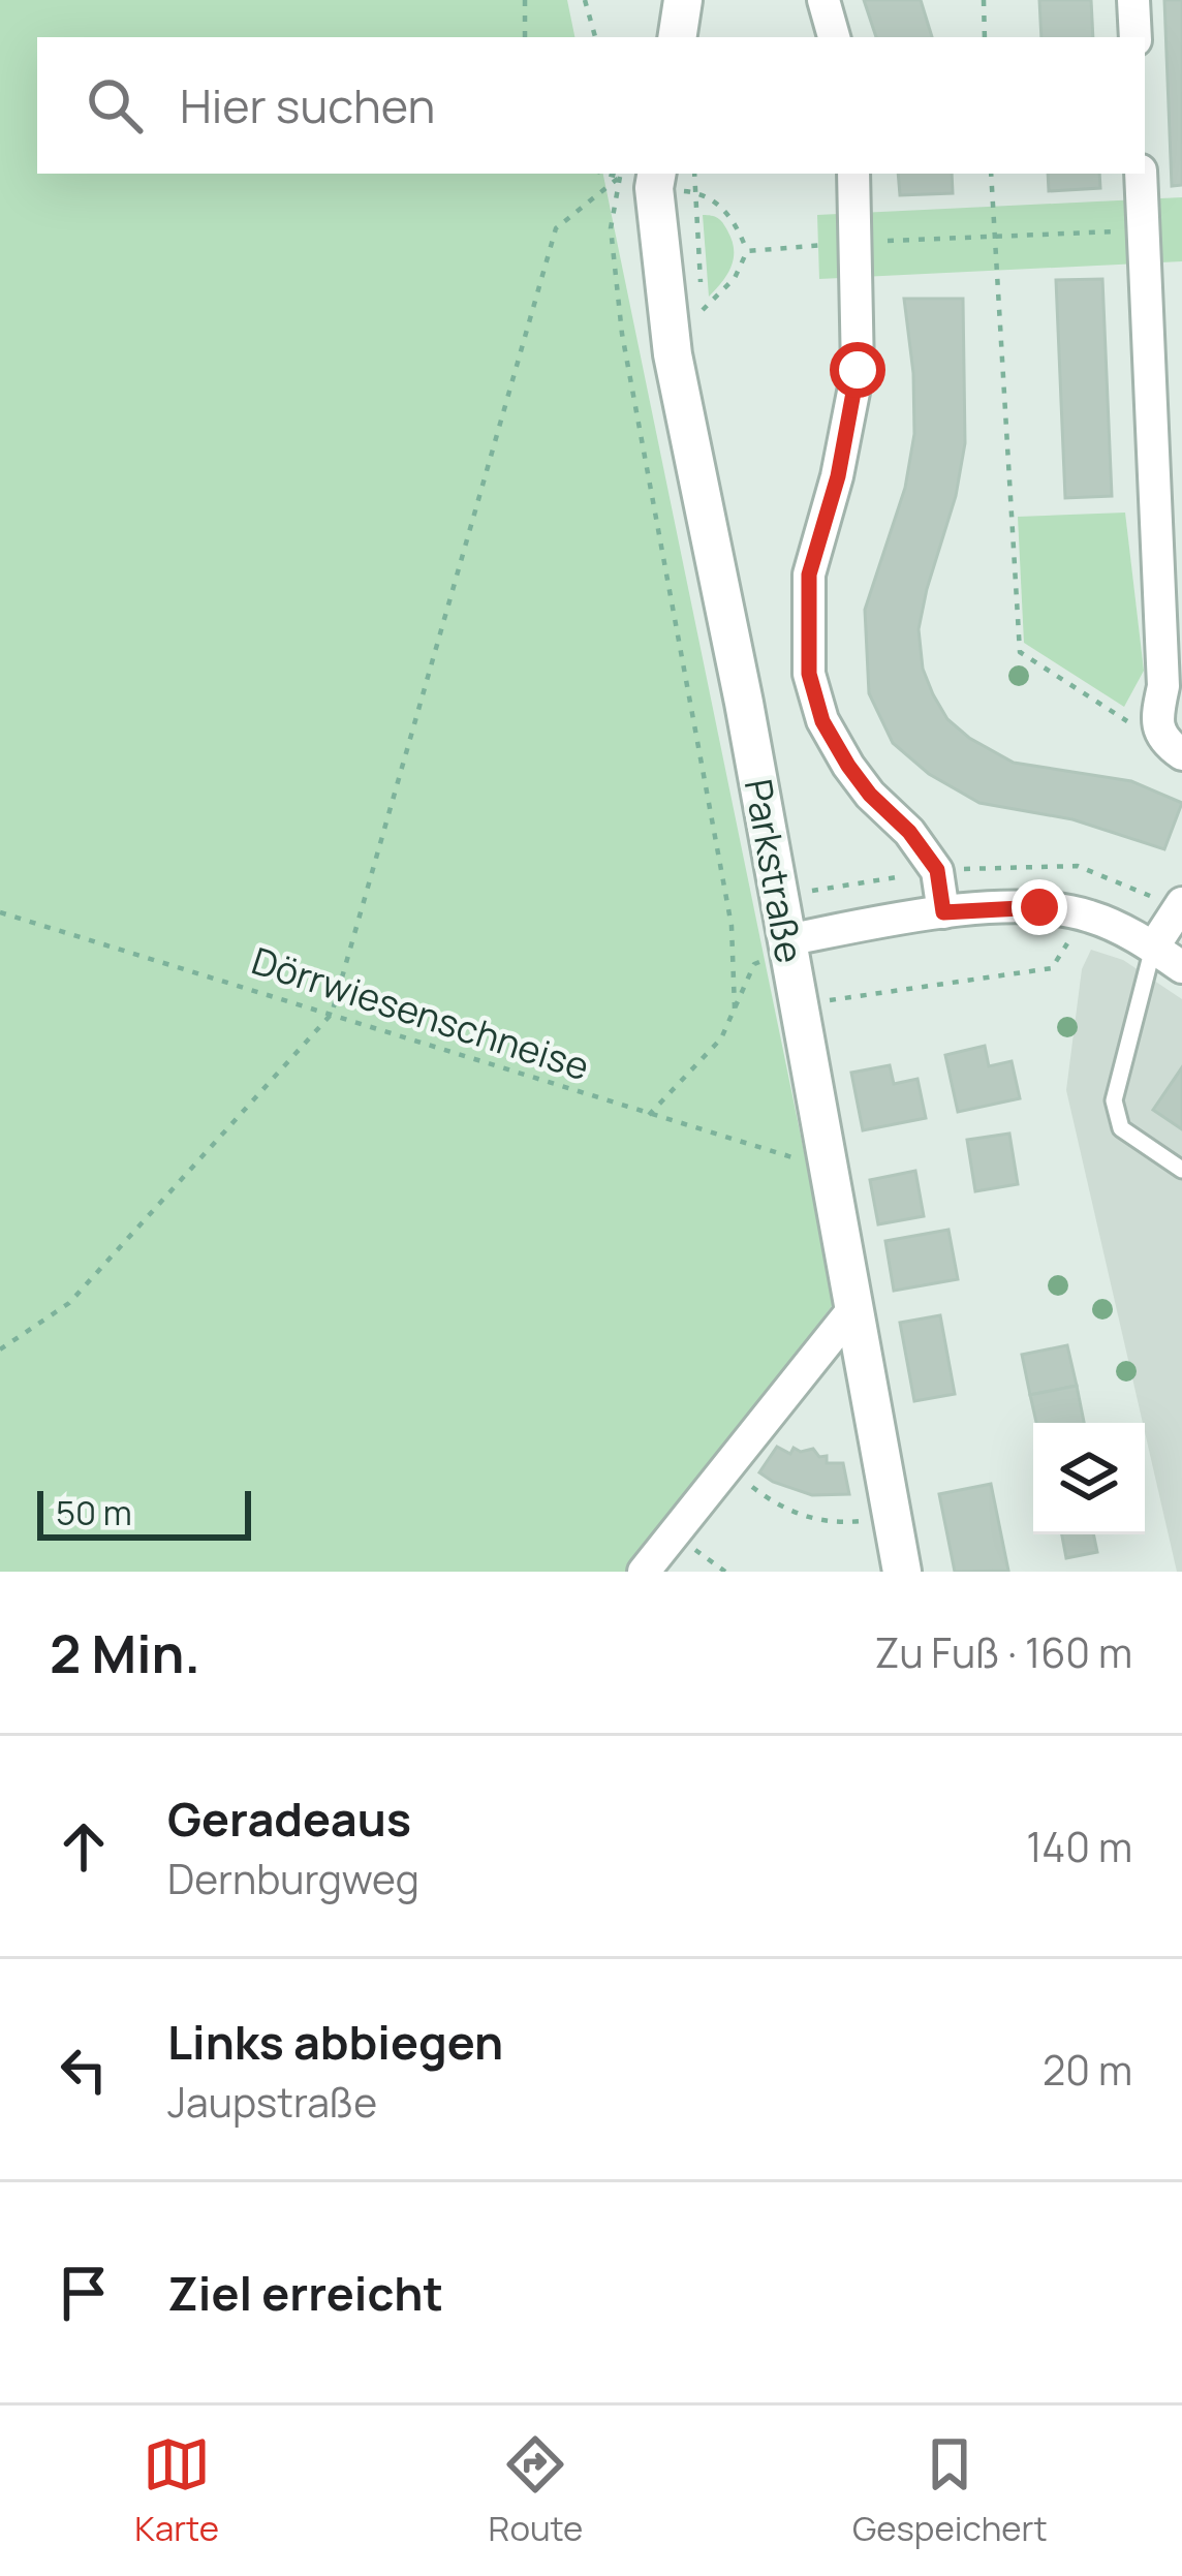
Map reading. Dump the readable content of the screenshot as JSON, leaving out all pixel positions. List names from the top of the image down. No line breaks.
{"streets":{"street":["Parkstraße"],"path":["Dörrwiesenschneise"]},"crossings":[["Parkstraße","Dörrwiesenschneise"]],"scale_bar":"50 m","page":{"search":"Hier suchen","scale":"50 m","heading":["2 Min.","Zu Fuß · 160 m"],"list":[["Geradeaus","Dernburgweg","140 m"],["Links abbiegen","Jaupstraße","20 m"],"Ziel erreicht"],"nav":["Karte","Route","Gespeichert"]}}
